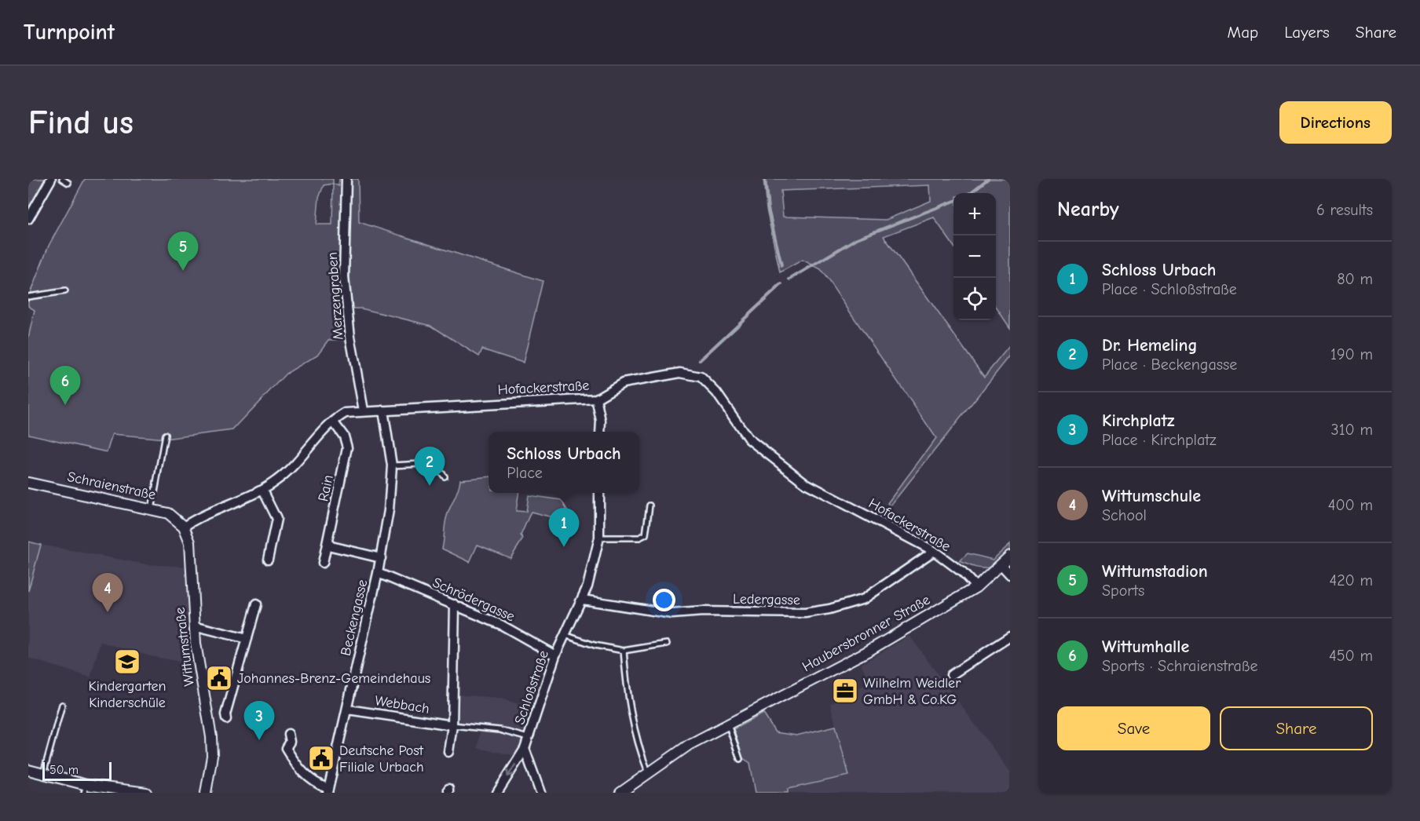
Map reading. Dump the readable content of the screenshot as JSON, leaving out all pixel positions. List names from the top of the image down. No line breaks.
{"streets":{"street":["Merzengraben","Hofackerstraße","Schraienstraße","Rain","Schrödergasse","Ledergasse","Beckengasse","Haubersbronner Straße","Wittumstraße","Schloßstraße","Webbach"]},"crossings":[["Merzengraben","Hofackerstraße"],["Hofackerstraße","Schraienstraße"],["Hofackerstraße","Rain"],["Hofackerstraße","Ledergasse"],["Hofackerstraße","Beckengasse"],["Hofackerstraße","Haubersbronner Straße"],["Hofackerstraße","Wittumstraße"],["Schraienstraße","Wittumstraße"],["Schrödergasse","Beckengasse"],["Schrödergasse","Schloßstraße"],["Ledergasse","Schloßstraße"],["Beckengasse","Webbach"],["Schloßstraße","Webbach"]],"places":{"school or university":["Kindergarten Kinderschüle"],"public building":["Johannes-Brenz-Gemeindehaus","Deutsche Post Filiale Urbach"],"office":["Wilhelm Weidler GmbH & Co.KG"]},"scale_bar":"50 m","page":{"header":"Turnpoint","nav":["Map","Layers","Share"],"buttons":["Directions",["Save","Share"]],"title":"Find us","heading":["Nearby","6 results"],"map_buttons":["+","−"],"pins":["5","6","2","1","4","3"],"list":[{"mark":"1","name":"Schloss Urbach","note":"Place · Schloßstraße","value":"80 m"},{"mark":"2","name":"Dr. Hemeling","note":"Place · Beckengasse","value":"190 m"},{"mark":"3","name":"Kirchplatz","note":"Place · Kirchplatz","value":"310 m"},{"mark":"4","name":"Wittumschule","note":"School","value":"400 m"},{"mark":"5","name":"Wittumstadion","note":"Sports","value":"420 m"},{"mark":"6","name":"Wittumhalle","note":"Sports · Schraienstraße","value":"450 m"}],"popup":["Schloss Urbach","Place"],"scale":"50 m"}}
